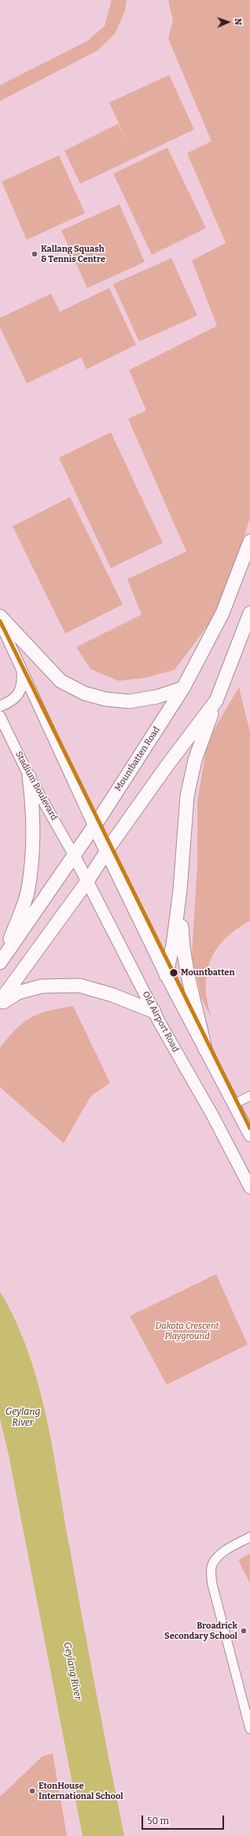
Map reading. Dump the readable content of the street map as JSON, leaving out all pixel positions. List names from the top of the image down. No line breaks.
{"streets":{"main road":["Mountbatten Road","Old Airport Road"],"street":["Stadium Boulevard"]},"crossings":[["Mountbatten Road","Stadium Boulevard"],["Mountbatten Road","Old Airport Road"],["Stadium Boulevard","Old Airport Road"]],"water":["Geylang River"],"parks":["Dakota Crescent Playground"],"places":["Kallang Squash & Tennis Centre","Mountbatten","Broadrick Secondary School","EtonHouse International School"],"scale_bar":"50 m","north":"right"}
